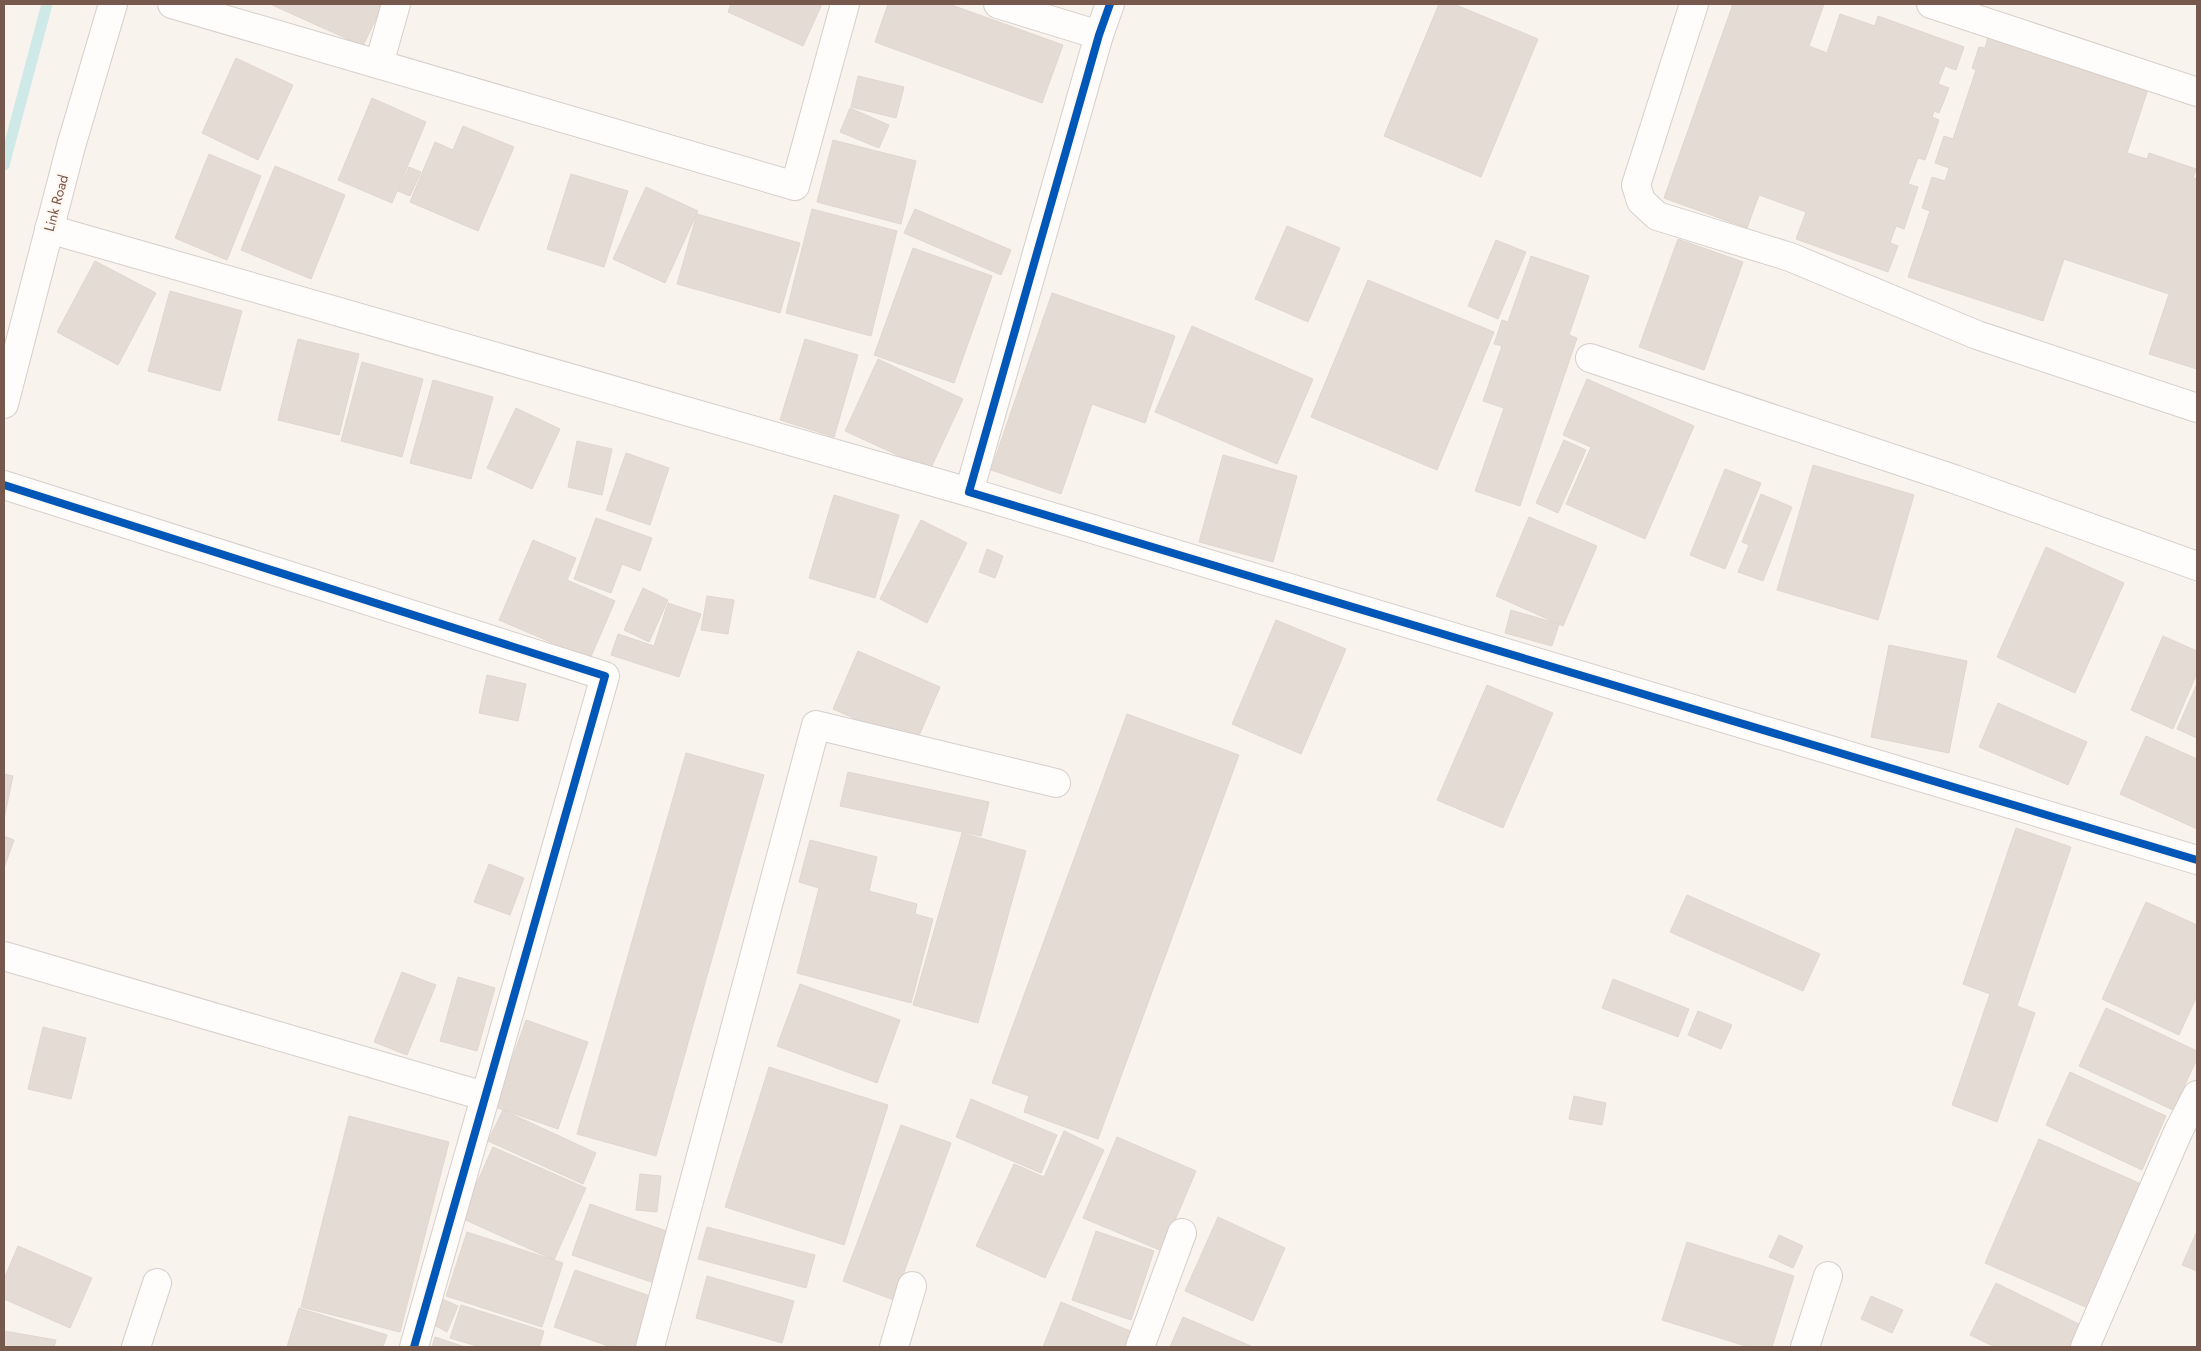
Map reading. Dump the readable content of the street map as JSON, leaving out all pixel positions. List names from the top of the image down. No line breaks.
{"streets":{"street":["Link Road"]}}
